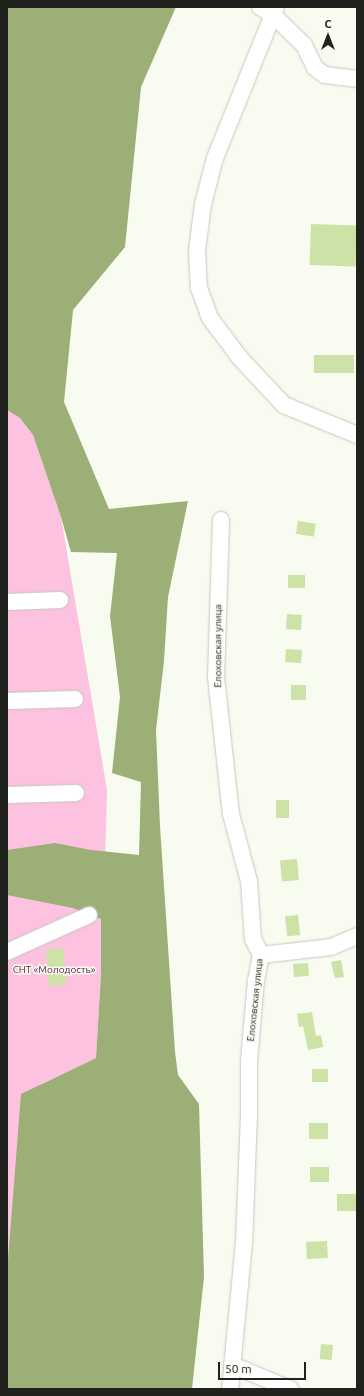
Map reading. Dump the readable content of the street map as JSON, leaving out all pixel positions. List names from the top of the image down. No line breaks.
{"streets":{"street":["Елоховская улица"]},"parks":["СНТ «Молодость»"],"scale_bar":"50 m","north":"top"}
